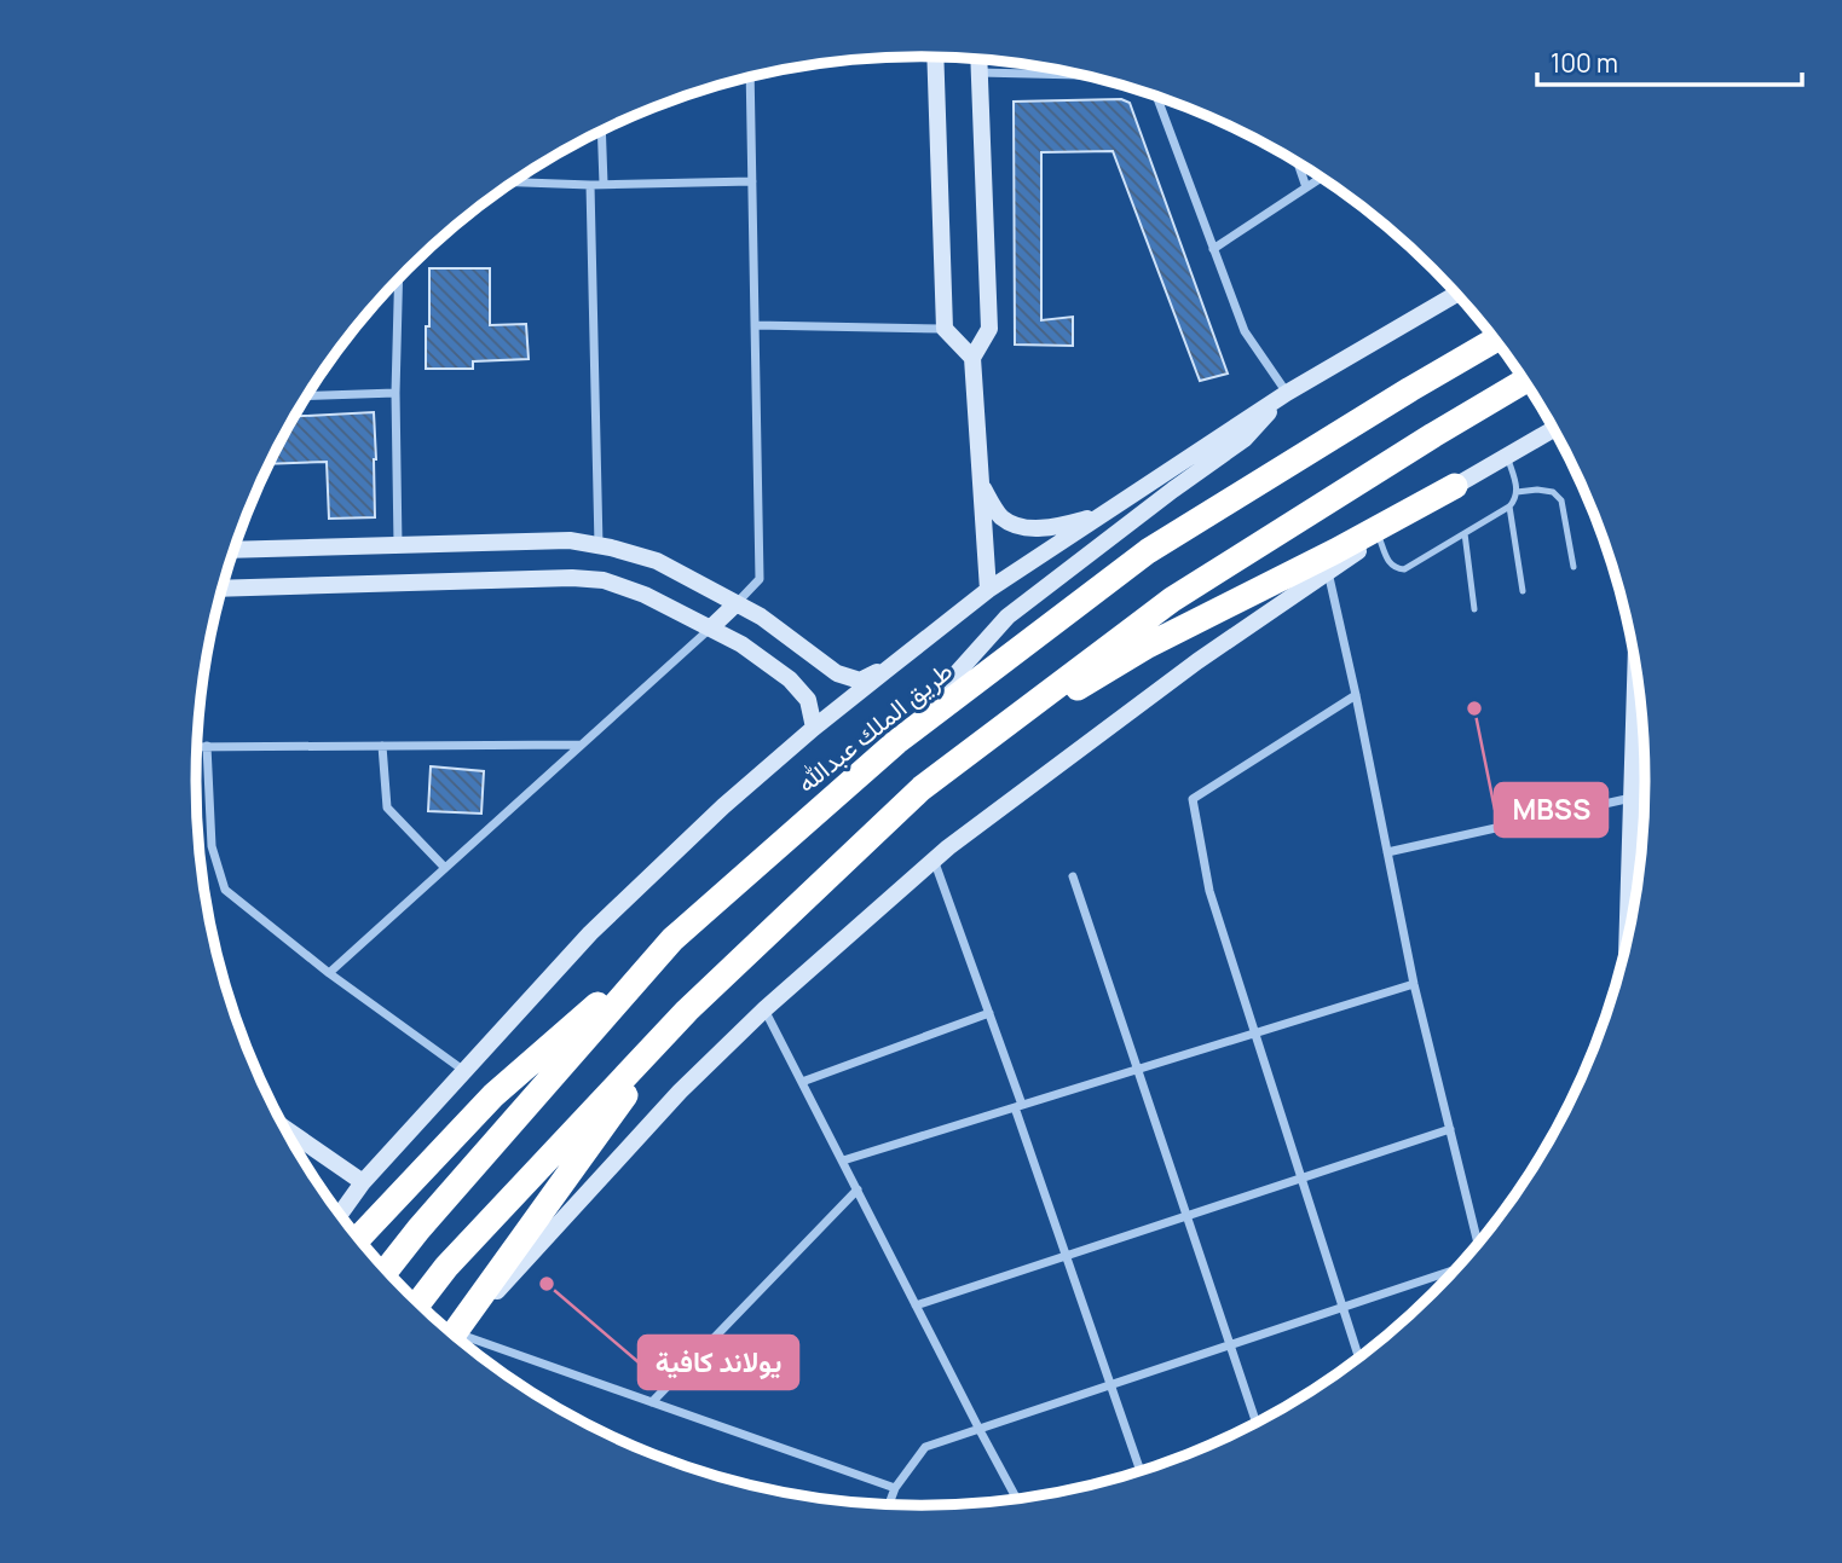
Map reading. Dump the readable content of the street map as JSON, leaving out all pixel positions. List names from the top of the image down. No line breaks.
{"streets":{"highway":["طريق الملك عبدالله"]},"places":["MBSS","يولاند كافية"],"scale_bar":"100 m"}
